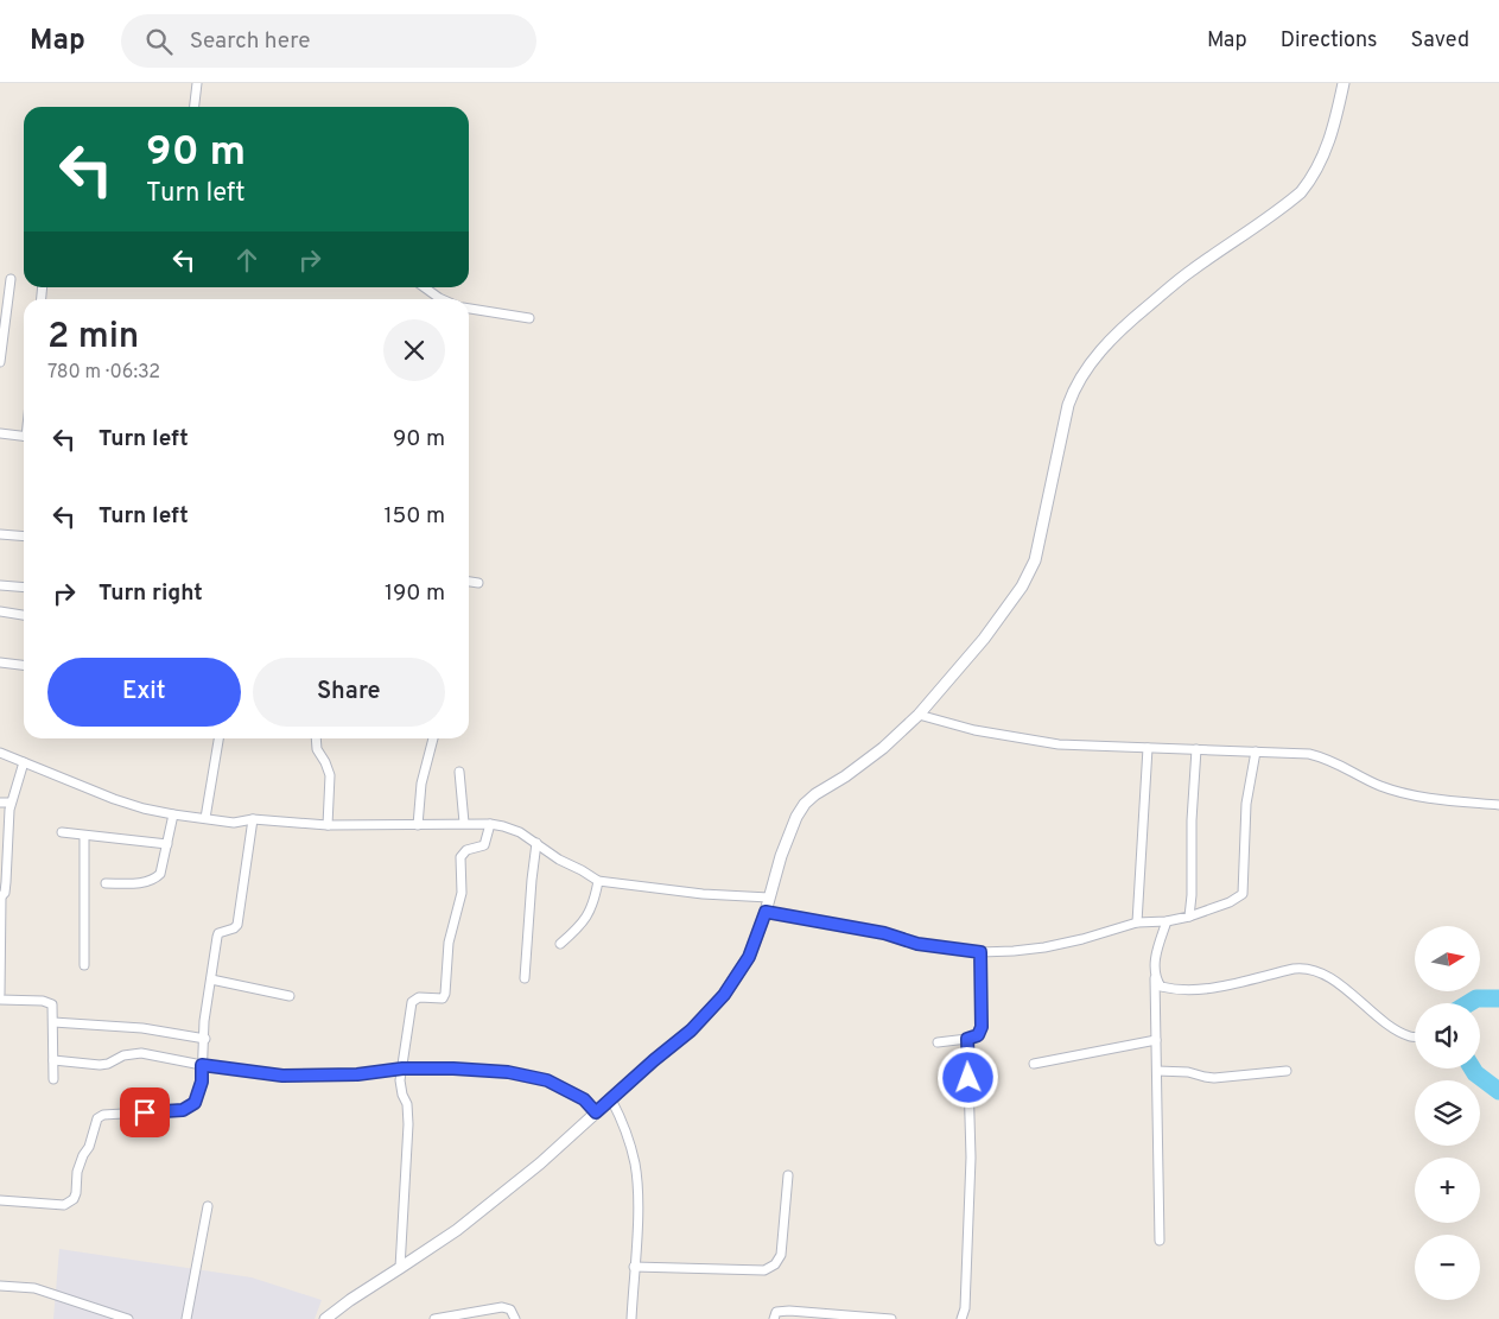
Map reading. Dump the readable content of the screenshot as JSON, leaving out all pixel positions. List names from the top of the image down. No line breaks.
{"north":"right","page":{"header":"Map","search":"Search here","nav":["Map","Directions","Saved"],"turn":["90 m","Turn left"],"heading":["2 min","780 m · 06:32"],"list":[{"name":"Turn left","value":"90 m"},{"name":"Turn left","value":"150 m"},{"name":"Turn right","value":"190 m"}],"buttons":["Exit","Share"],"map_buttons":["+","−"]}}
